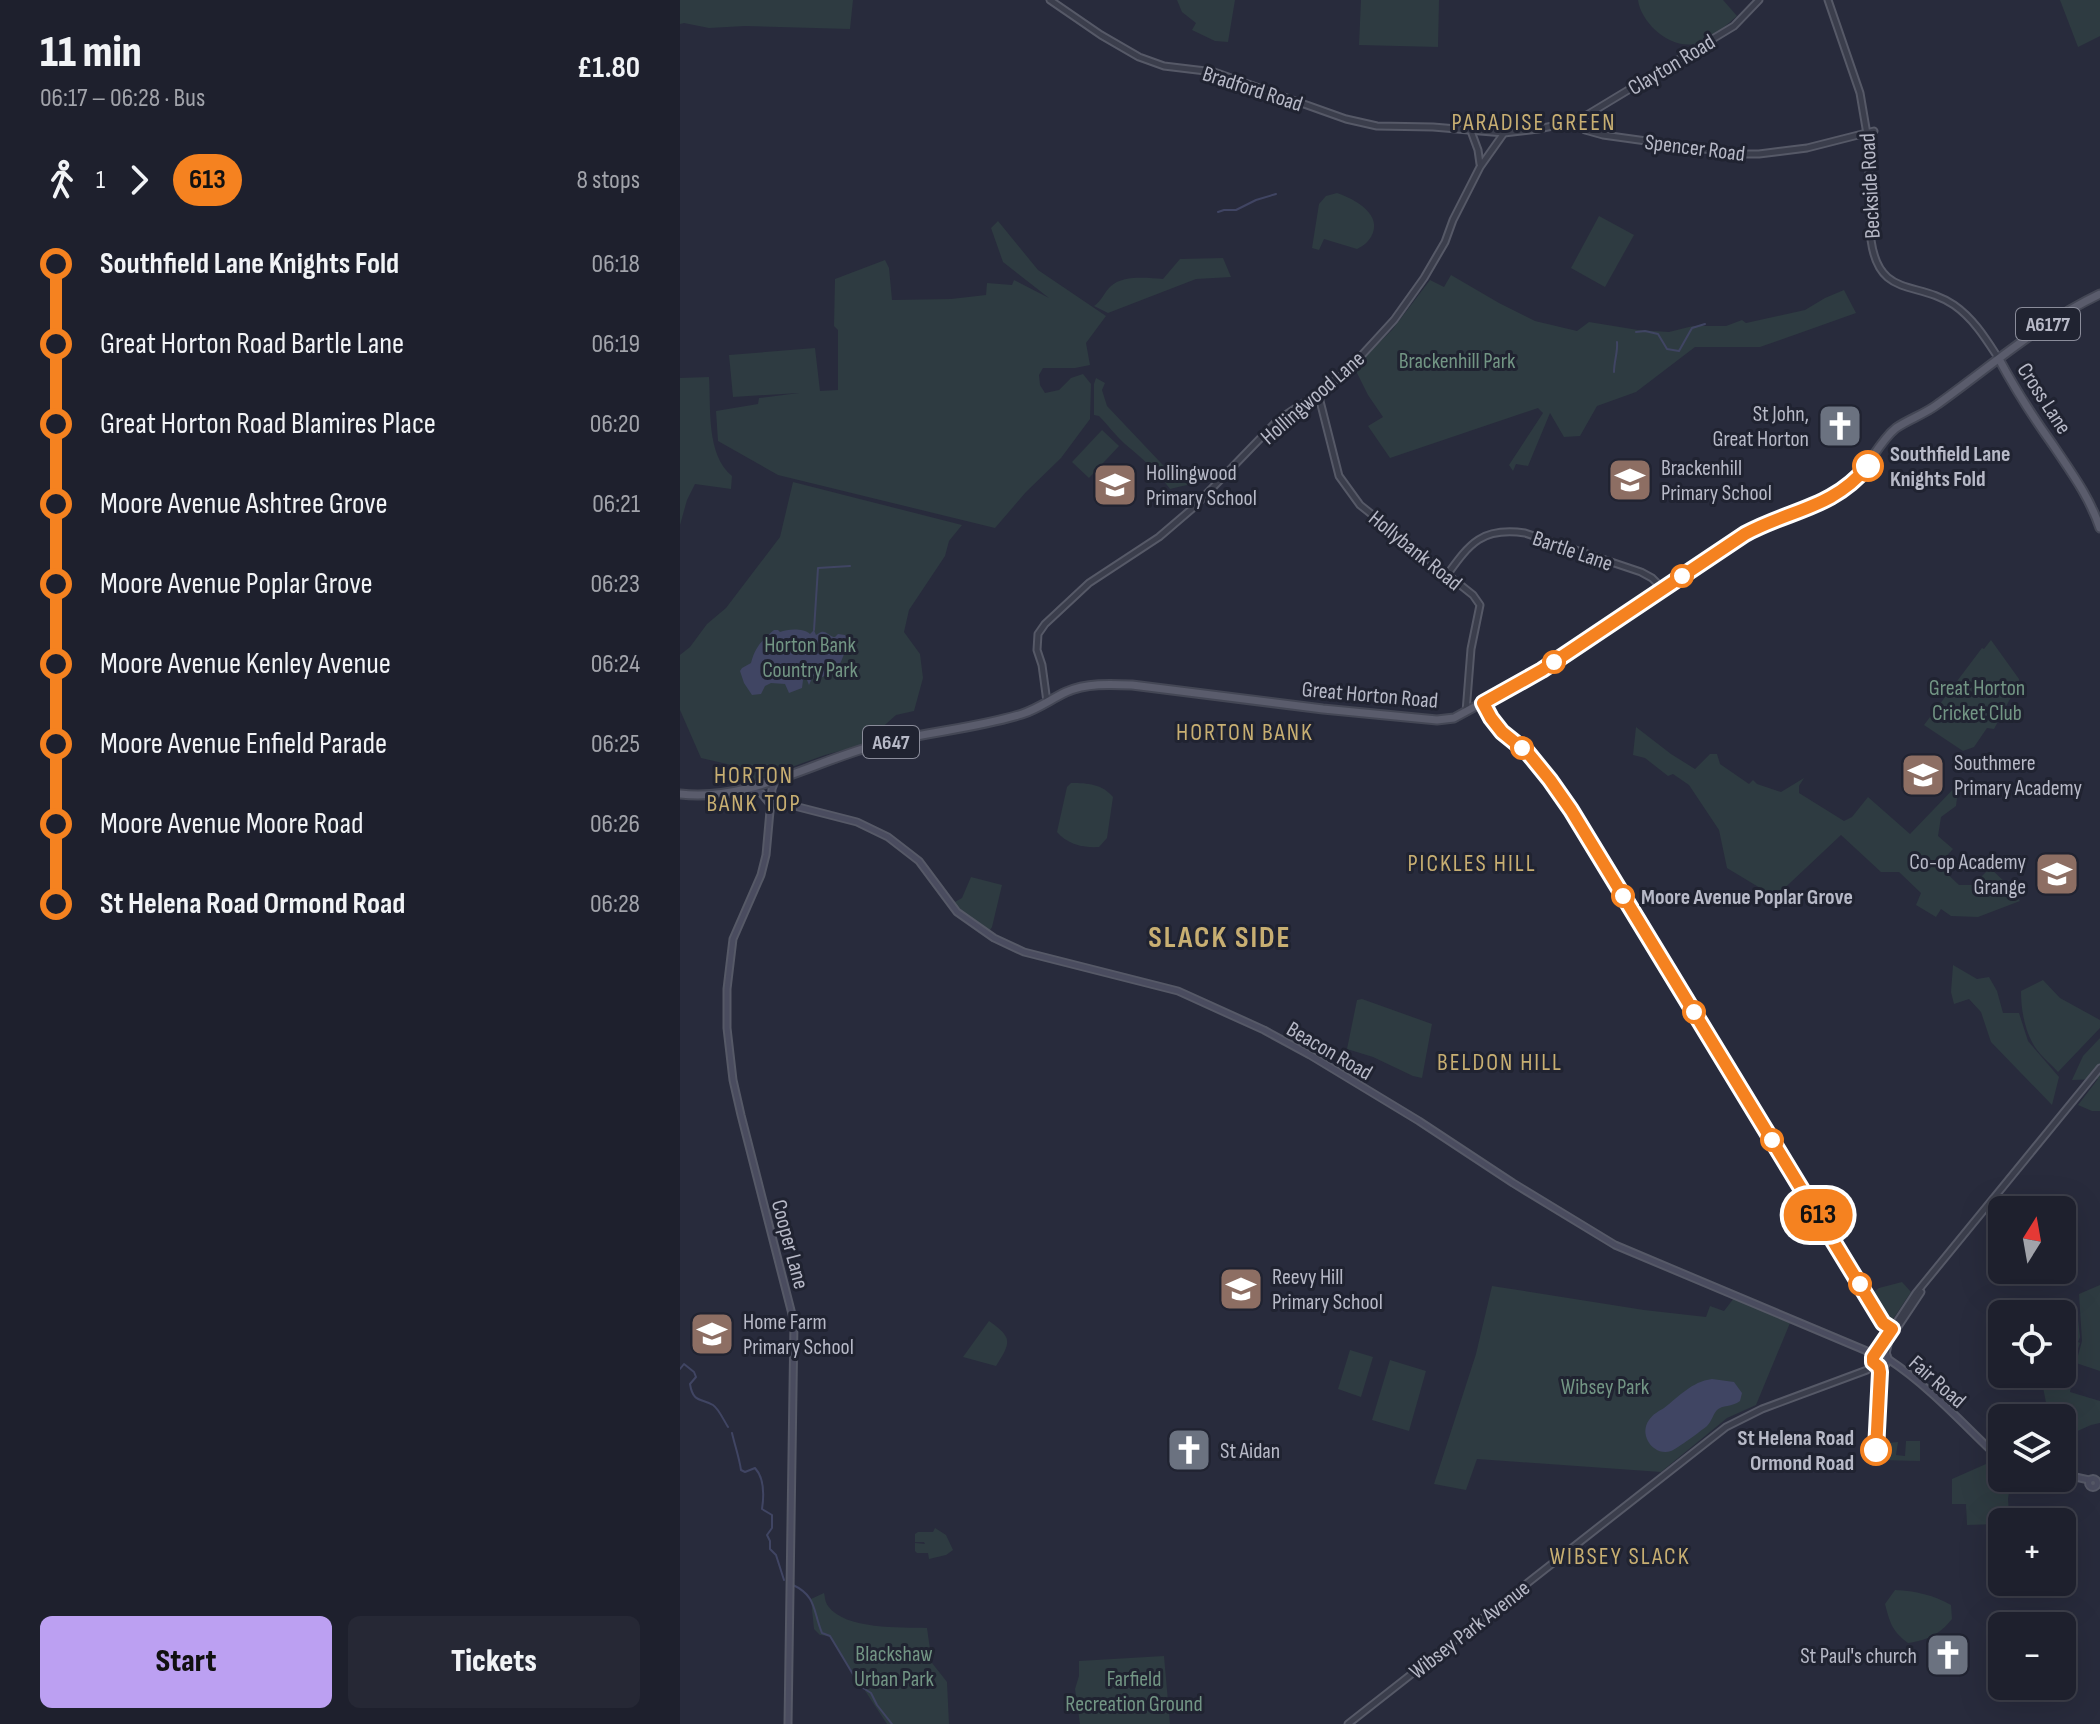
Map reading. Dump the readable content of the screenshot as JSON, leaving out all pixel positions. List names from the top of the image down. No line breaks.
{"streets":{"main road":["A6177","Cross Lane","Great Horton Road","A647","Beacon Road","Cooper Lane","Fair Road"],"street":["Clayton Road","Bradford Road","Spencer Road","Beckside Road","Hollingwood Lane","Hollybank Road","Bartle Lane","Wibsey Park Avenue"]},"crossings":[["Clayton Road","Spencer Road"],["Spencer Road","Beckside Road"],["Beckside Road","Cross Lane"],["Beckside Road","Great Horton Road"],["Hollingwood Lane","Hollybank Road"],["Hollingwood Lane","Great Horton Road"],["Cross Lane","Great Horton Road"],["Hollybank Road","Bartle Lane"],["Hollybank Road","Great Horton Road"],["Bartle Lane","Great Horton Road"],["Great Horton Road","Cooper Lane"],["Beacon Road","Cooper Lane"],["Beacon Road","Fair Road"]],"districts":["PARADISE GREEN","HORTON BANK","HORTON BANK TOP","PICKLES HILL","SLACK SIDE","BELDON HILL","WIBSEY SLACK"],"parks":["Brackenhill Park","Horton Bank Country Park","Great Horton Cricket Club","Wibsey Park","Blackshaw Urban Park","Farfield Recreation Ground"],"places":{"church":["St John, Great Horton","St Aidan","St Paul's church"],"other":["Southfield Lane Knights Fold","Moore Avenue Poplar Grove","St Helena Road Ormond Road"],"school or university":["Brackenhill Primary School","Hollingwood Primary School","Southmere Primary Academy","Co-op Academy Grange","Reevy Hill Primary School","Home Farm Primary School"]},"lines":["bus line 613"],"north":"top","page":{"heading":["11 min","06:17 – 06:28 · Bus","£1.80"],"on_map":"613","legs":["1","613","8 stops"],"list":[{"name":"Southfield Lane Knights Fold","value":"06:18"},{"name":"Great Horton Road Bartle Lane","value":"06:19"},{"name":"Great Horton Road Blamires Place","value":"06:20"},{"name":"Moore Avenue Ashtree Grove","value":"06:21"},{"name":"Moore Avenue Poplar Grove","value":"06:23"},{"name":"Moore Avenue Kenley Avenue","value":"06:24"},{"name":"Moore Avenue Enfield Parade","value":"06:25"},{"name":"Moore Avenue Moore Road","value":"06:26"},{"name":"St Helena Road Ormond Road","value":"06:28"}],"map_buttons":["+","−"],"buttons":["Start","Tickets"]}}
